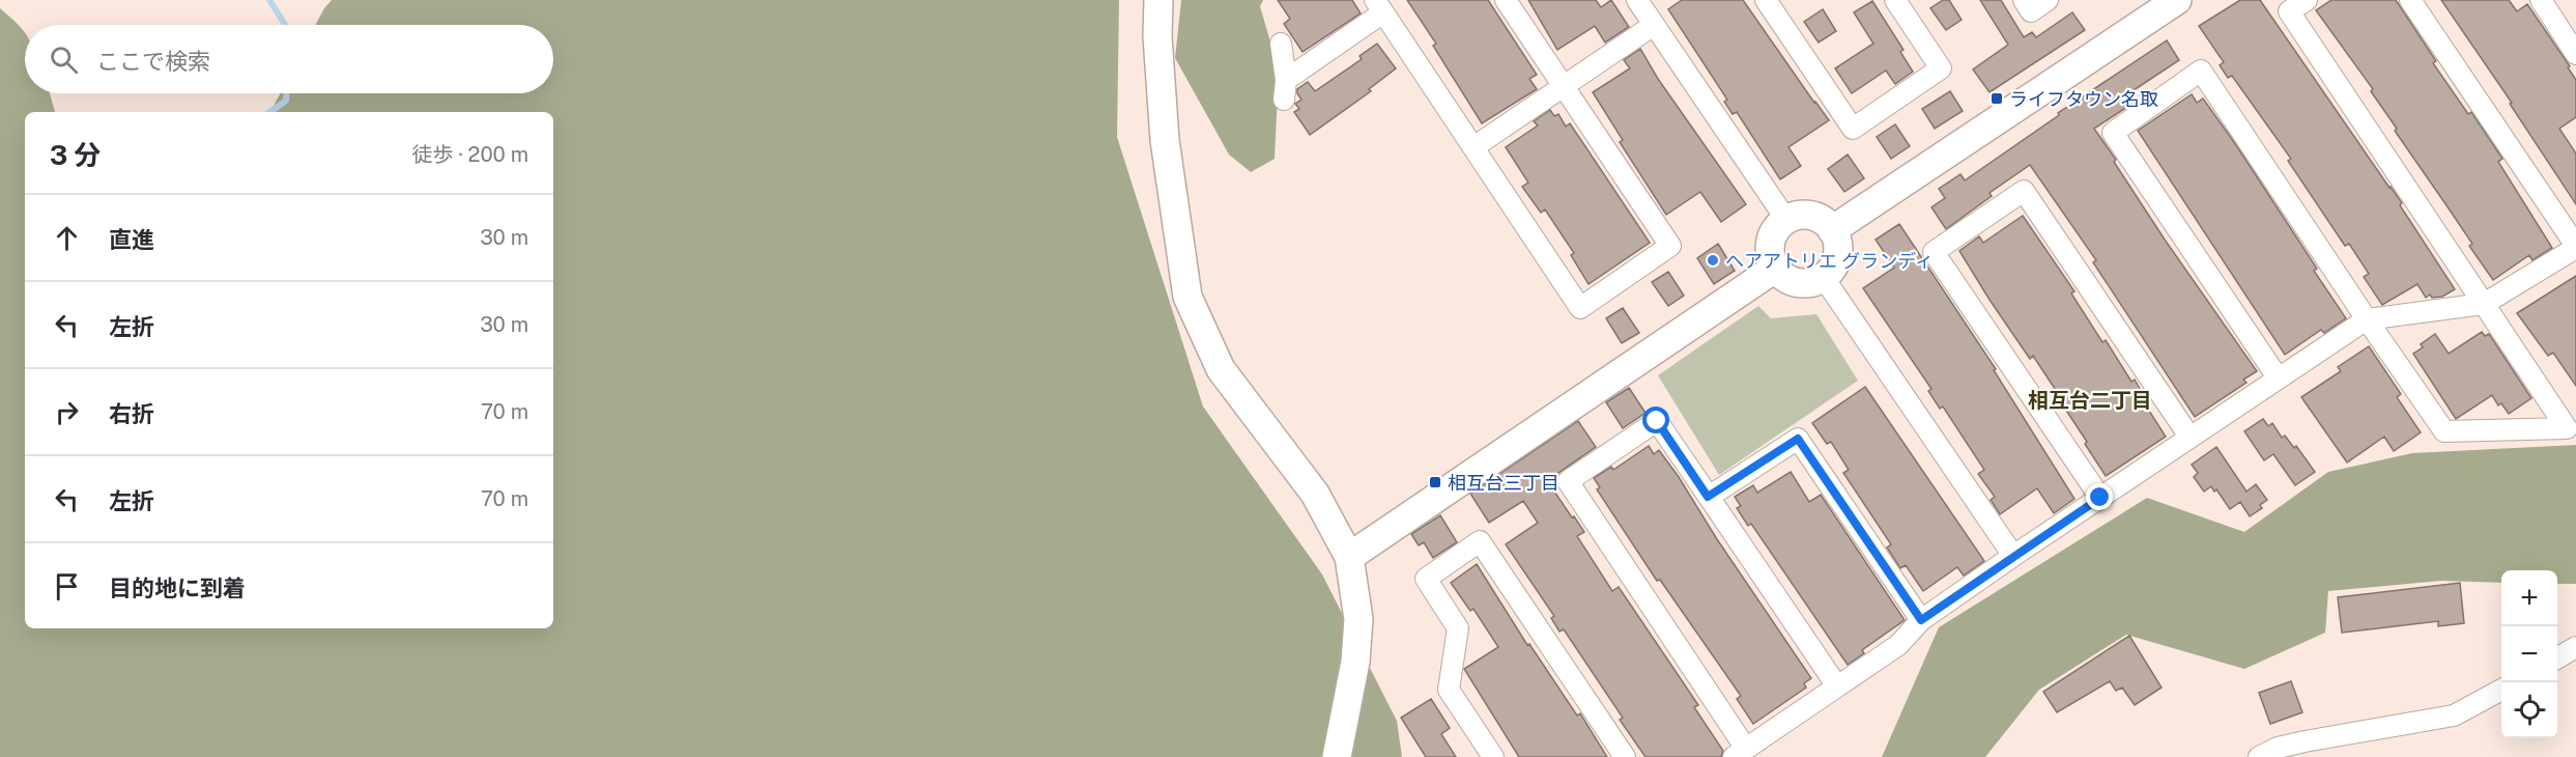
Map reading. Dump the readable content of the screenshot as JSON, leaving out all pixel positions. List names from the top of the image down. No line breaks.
{"districts":["相互台二丁目"],"places":{"transit":["ライフタウン名取","相互台三丁目"],"other":["ヘアアトリエ グランディ"]},"page":{"search":"ここで検索","heading":["3 分","徒歩 · 200 m"],"list":[["直進","30 m"],["左折","30 m"],["右折","70 m"],["左折","70 m"],"目的地に到着"],"map_buttons":["+","−"]}}
